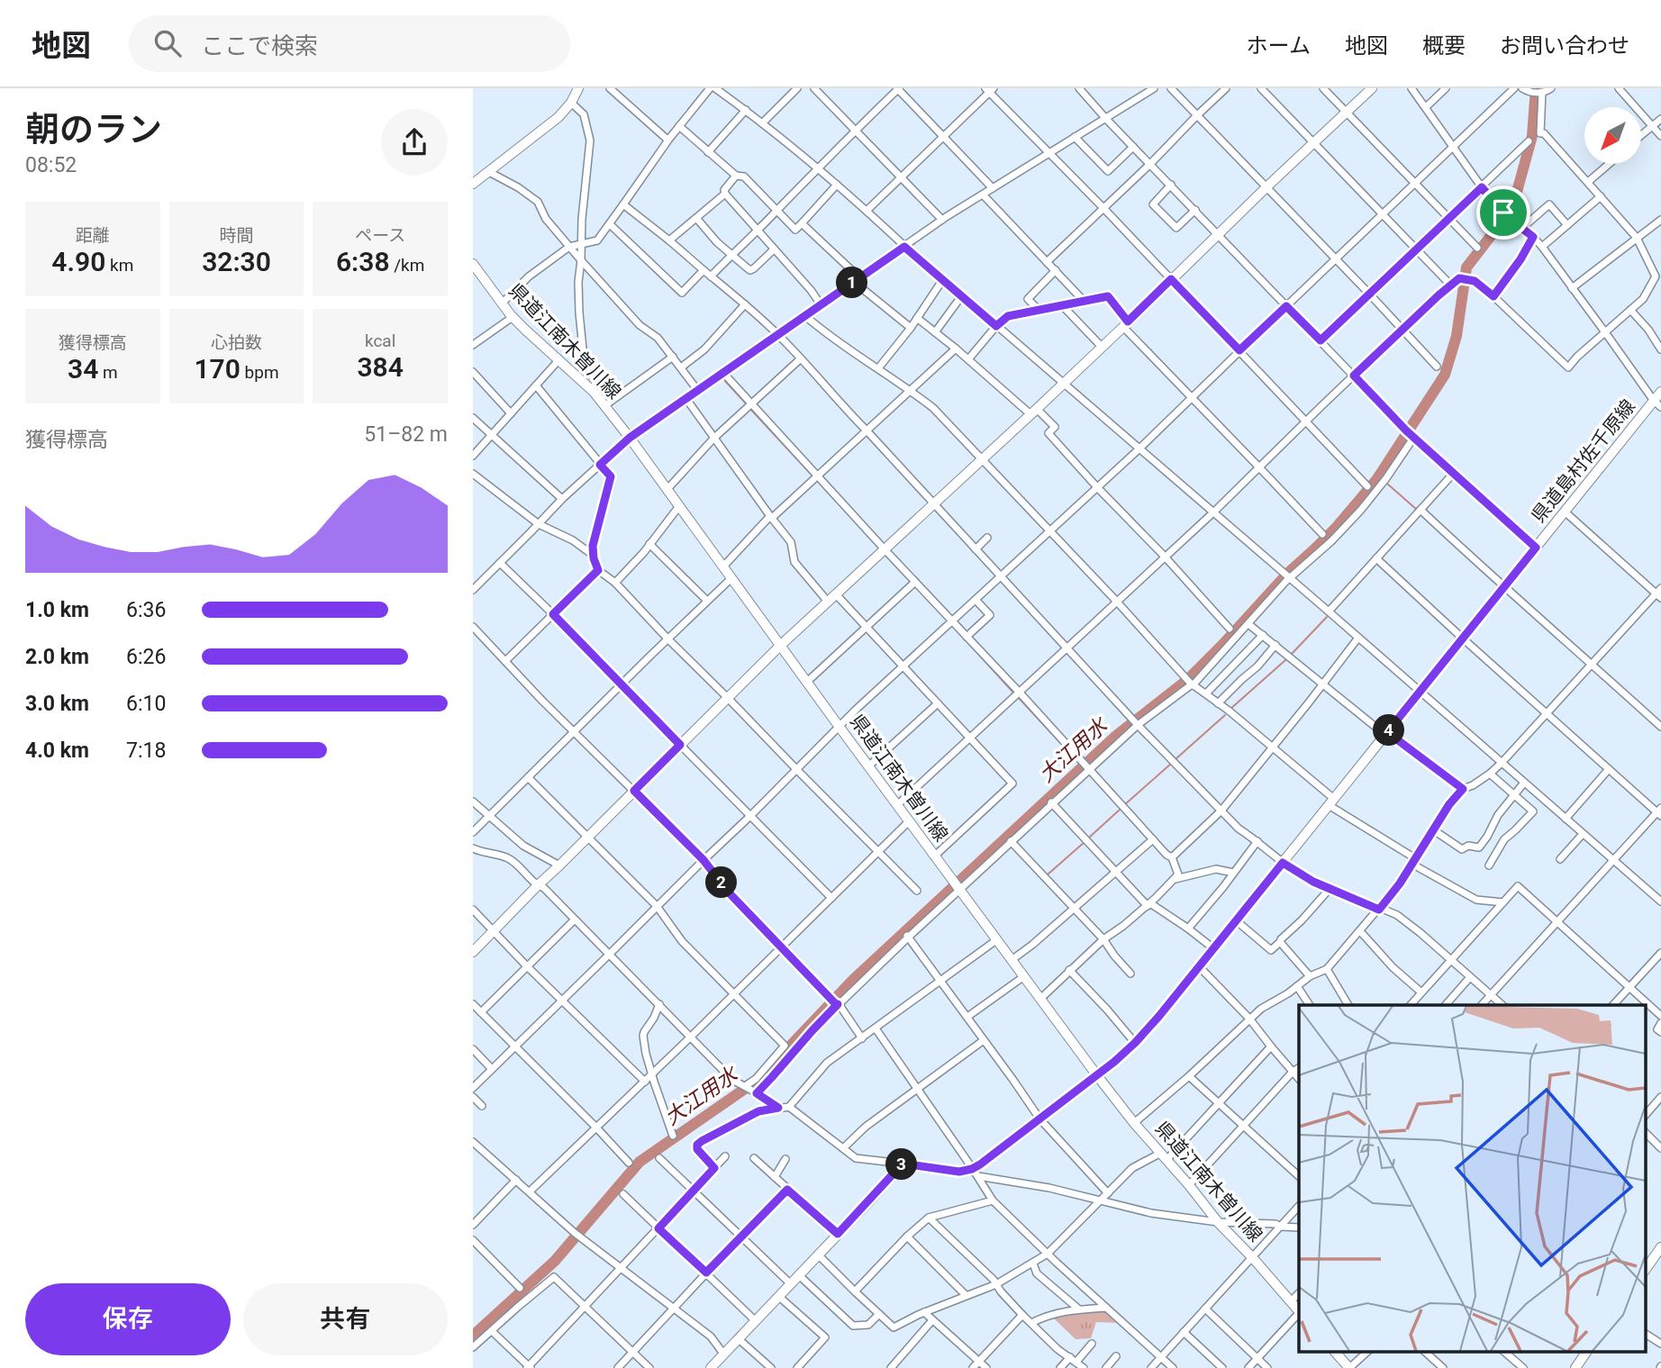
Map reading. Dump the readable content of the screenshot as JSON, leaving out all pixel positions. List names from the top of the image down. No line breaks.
{"streets":{"main road":["県道江南木曽川線","県道島村佐千原線"]},"crossings":[["県道江南木曽川線","県道島村佐千原線"]],"water":["大江用水"],"north":"bottom left","page":{"header":"地図","search":"ここで検索","nav":["ホーム","地図","概要","お問い合わせ"],"heading":["朝のラン","08:52"],"stats":[["距離","4.90 km"],["時間","32:30"],["ペース","6:38 /km"],["獲得標高","34 m"],["心拍数","170 bpm"],["kcal","384"]],"pins":["1","4","2","3"],"chart":["獲得標高","51–82 m"],"list":[{"name":"1.0 km","note":"6:36"},{"name":"2.0 km","note":"6:26"},{"name":"3.0 km","note":"6:10"},{"name":"4.0 km","note":"7:18"}],"buttons":["保存","共有"]}}
